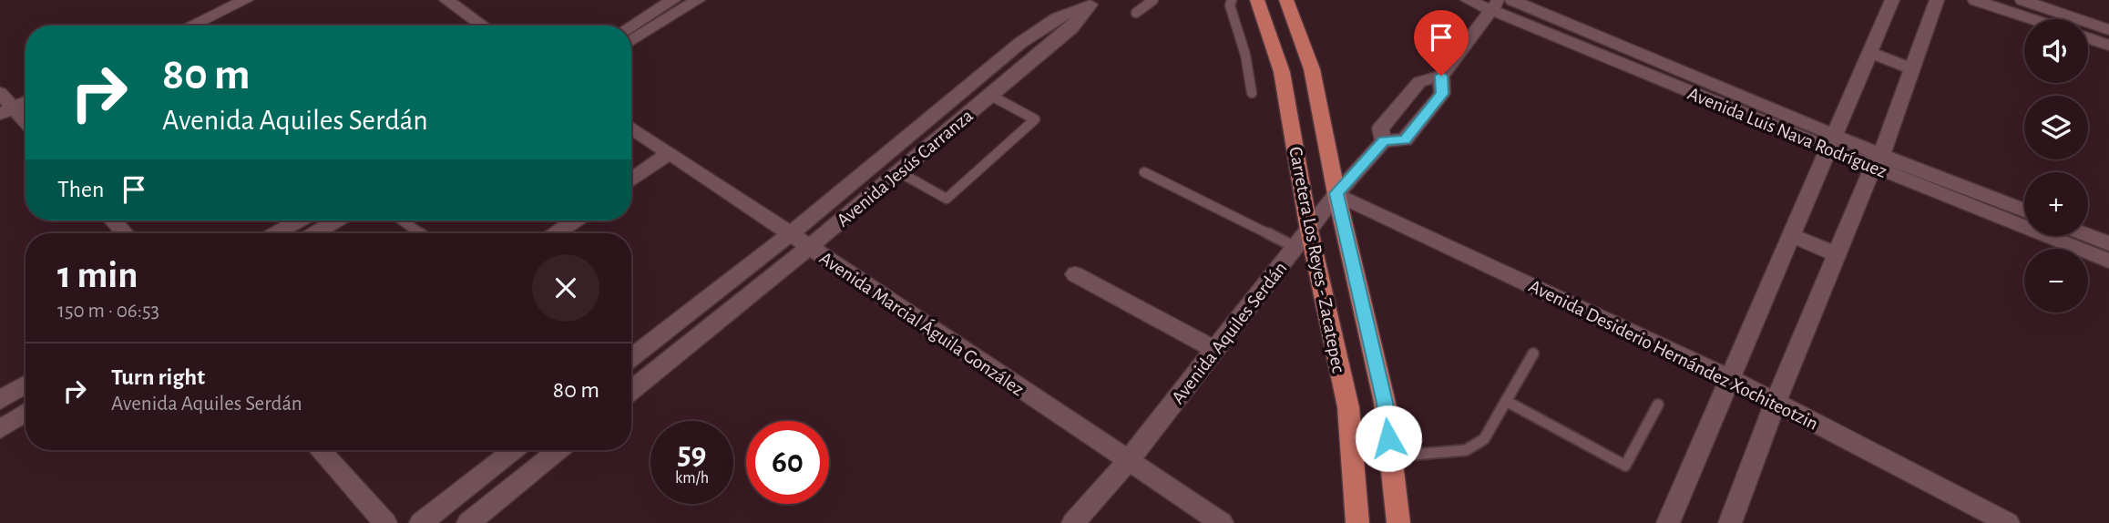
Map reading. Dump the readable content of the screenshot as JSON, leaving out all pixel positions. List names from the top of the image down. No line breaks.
{"streets":{"main road":["Carretera Los Reyes - Zacatepec"],"street":["Avenida Luis Nava Rodríguez","Avenida Jesús Carranza","Avenida Marcial Águila González","Avenida Aquiles Serdán","Avenida Desiderio Hernández Xochiteotzin"]},"crossings":[["Avenida Luis Nava Rodríguez","Avenida Aquiles Serdán"],["Avenida Jesús Carranza","Avenida Marcial Águila González"],["Carretera Los Reyes - Zacatepec","Avenida Aquiles Serdán"],["Carretera Los Reyes - Zacatepec","Avenida Desiderio Hernández Xochiteotzin"],["Avenida Marcial Águila González","Avenida Aquiles Serdán"],["Avenida Aquiles Serdán","Avenida Desiderio Hernández Xochiteotzin"]],"page":{"map_buttons":["+","−"],"turn":["80 m","Avenida Aquiles Serdán"],"then":"Then","heading":["1 min","150 m · 06:53"],"list":[{"name":"Turn right","note":"Avenida Aquiles Serdán","value":"80 m"}],"speed":"59 km/h","limit":"60"}}
